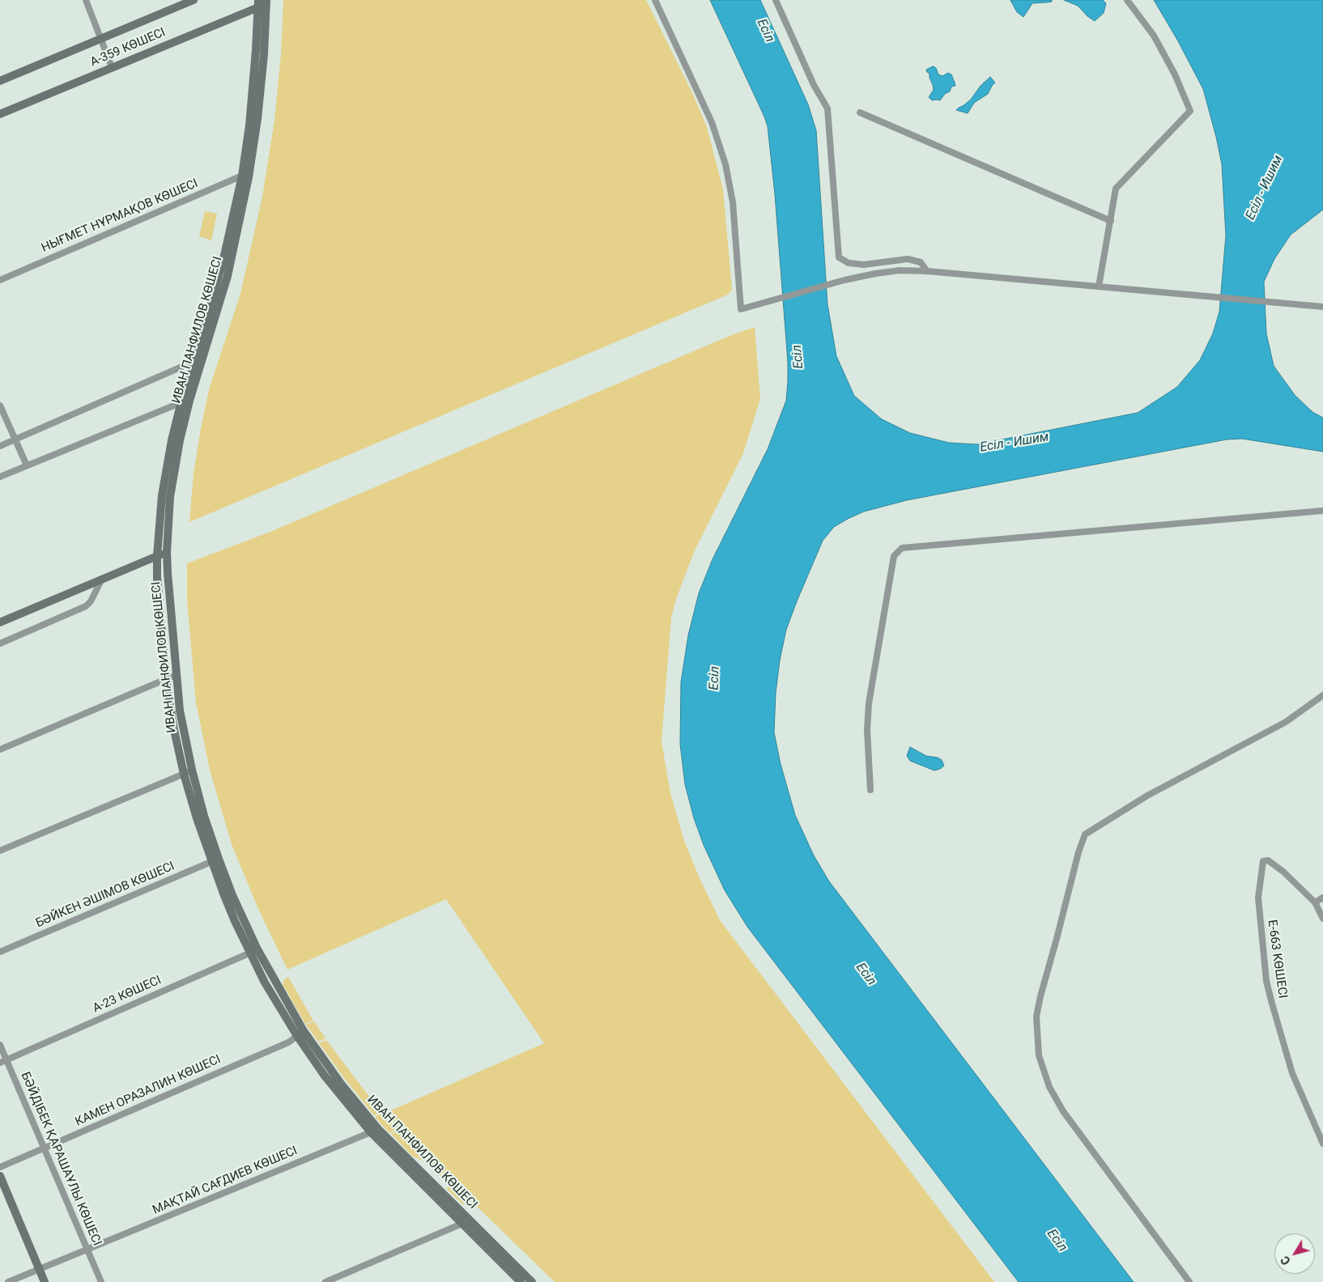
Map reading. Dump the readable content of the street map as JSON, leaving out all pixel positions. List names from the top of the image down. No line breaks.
{"streets":{"street":["А-359 КӨШЕСІ","НЫҒМЕТ НҰРМАҚОВ КӨШЕСІ","ИВАН ПАНФИЛОВ КӨШЕСІ","БӘЙКЕН ӘШІМОВ КӨШЕСІ","Е-663 КӨШЕСІ","А-23 КӨШЕСІ","КАМЕН ОРАЗАЛИН КӨШЕСІ","БӘЙДІБЕК ҚАРАШАҰЛЫ КӨШЕСІ","МАҚТАЙ САҒДИЕВ КӨШЕСІ"]},"crossings":[["А-359 КӨШЕСІ","ИВАН ПАНФИЛОВ КӨШЕСІ"],["НЫҒМЕТ НҰРМАҚОВ КӨШЕСІ","ИВАН ПАНФИЛОВ КӨШЕСІ"],["ИВАН ПАНФИЛОВ КӨШЕСІ","БӘЙКЕН ӘШІМОВ КӨШЕСІ"],["ИВАН ПАНФИЛОВ КӨШЕСІ","А-23 КӨШЕСІ"],["ИВАН ПАНФИЛОВ КӨШЕСІ","КАМЕН ОРАЗАЛИН КӨШЕСІ"],["ИВАН ПАНФИЛОВ КӨШЕСІ","МАҚТАЙ САҒДИЕВ КӨШЕСІ"],["А-23 КӨШЕСІ","БӘЙДІБЕК ҚАРАШАҰЛЫ КӨШЕСІ"],["КАМЕН ОРАЗАЛИН КӨШЕСІ","БӘЙДІБЕК ҚАРАШАҰЛЫ КӨШЕСІ"],["БӘЙДІБЕК ҚАРАШАҰЛЫ КӨШЕСІ","МАҚТАЙ САҒДИЕВ КӨШЕСІ"]],"water":["Есіл","Есіл - Ишим"],"north":"bottom left"}
